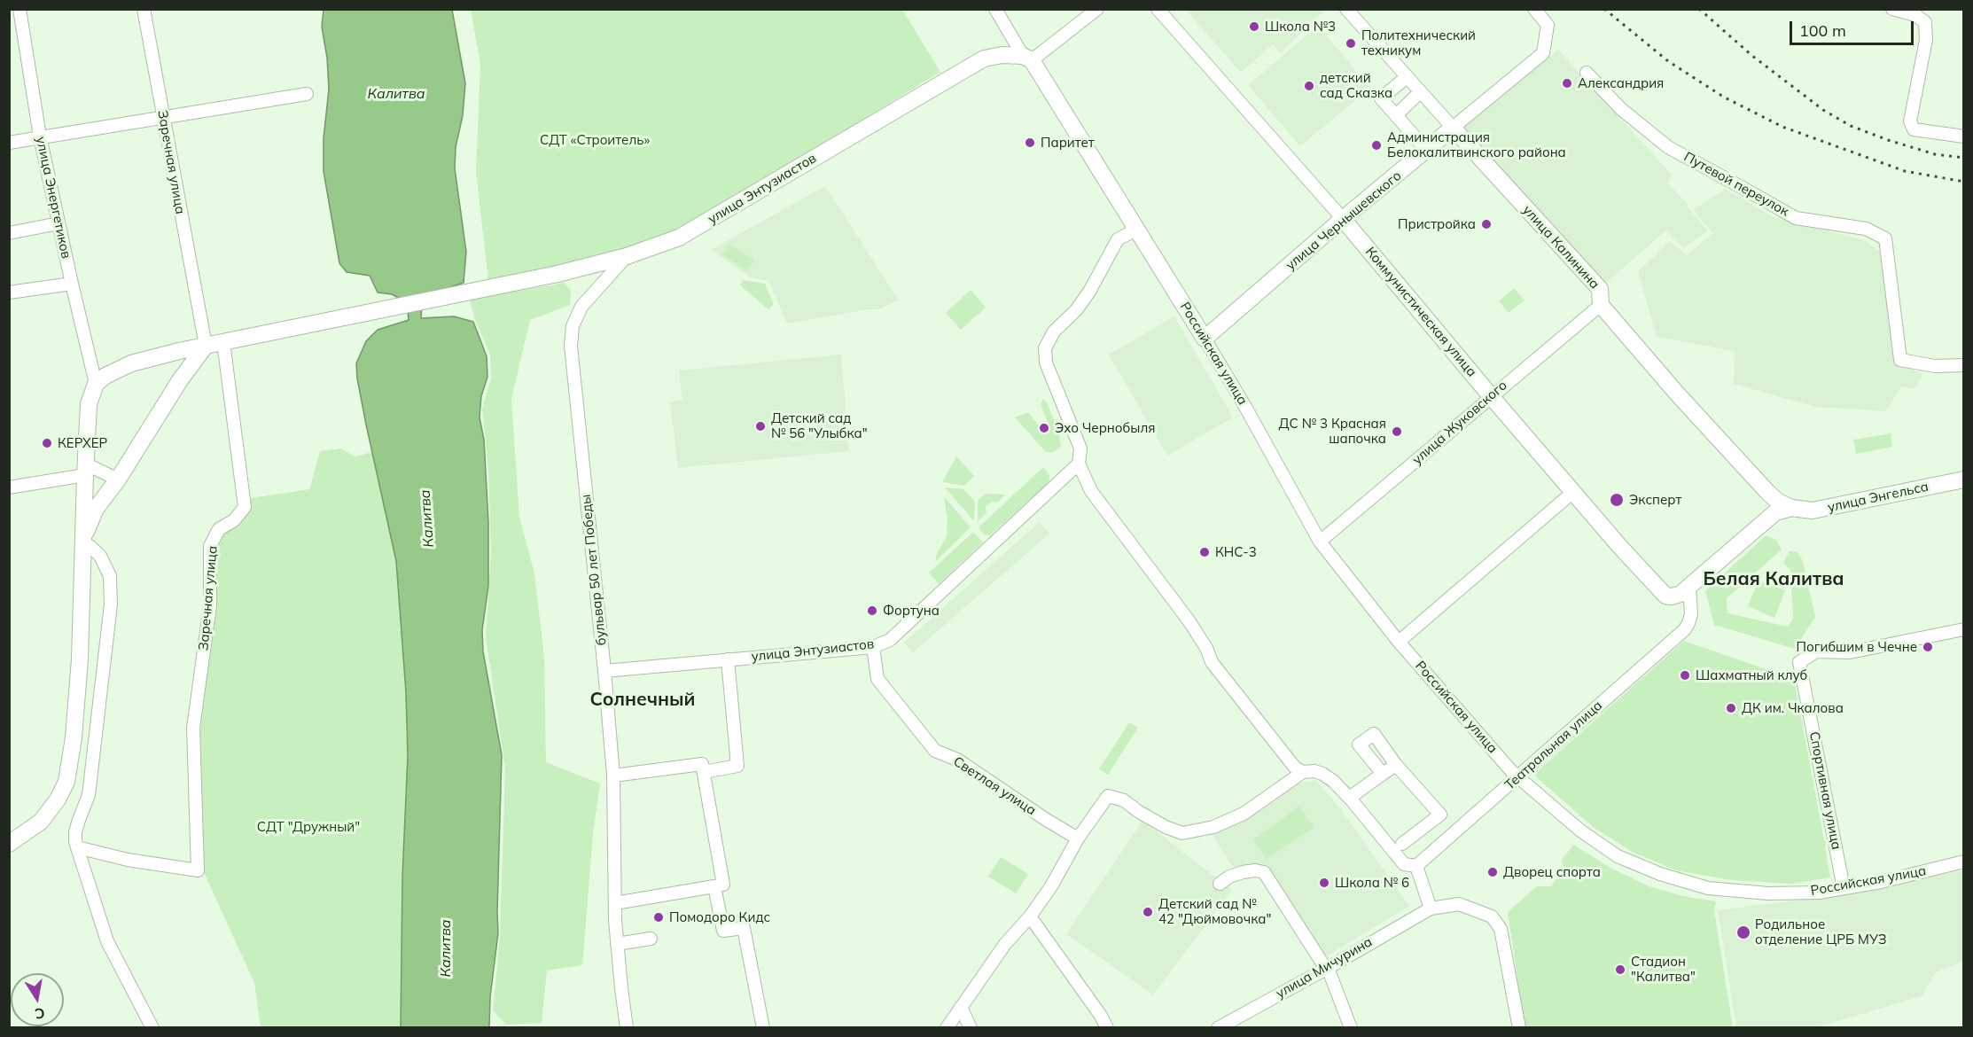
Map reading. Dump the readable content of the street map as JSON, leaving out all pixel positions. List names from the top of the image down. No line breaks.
{"streets":{"main road":["улица Энтузиастов","улица Чернышевского","улица Калинина","Коммунистическая улица","Российская улица","улица Энгельса"],"street":["Заречная улица","Путевой переулок","улица Энергетиков","улица Жуковского","бульвар 50 лет Победы","Театральная улица","Светлая улица","Спортивная улица","улица Мичурина"]},"crossings":[["Заречная улица","улица Энтузиастов"],["улица Энтузиастов","улица Энергетиков"],["улица Энтузиастов","Российская улица"],["улица Энтузиастов","бульвар 50 лет Победы"],["улица Энтузиастов","Светлая улица"],["улица Чернышевского","улица Калинина"],["улица Чернышевского","Коммунистическая улица"],["улица Чернышевского","Российская улица"],["улица Калинина","улица Жуковского"],["улица Калинина","улица Энгельса"],["Коммунистическая улица","улица Жуковского"],["Коммунистическая улица","Театральная улица"],["Российская улица","улица Жуковского"],["Российская улица","Театральная улица"],["Российская улица","Спортивная улица"]],"districts":["Белая Калитва","Солнечный"],"water":["Калитва"],"parks":["СДТ «Строитель»","СДТ \"Дружный\""],"places":["Школа №3","Политехнический техникум","Александрия","детский сад Сказка","Паритет","Администрация Белокалитвинского района","Пристройка","Детский сад № 56 \"Улыбка\"","Эхо Чернобыля","ДС № 3 Красная шапочка","КЕРХЕР","Эксперт","КНС-3","Фортуна","Погибшим в Чечне","Шахматный клуб","ДК им. Чкалова","Дворец спорта","Школа № 6","Детский сад № 42 \"Дюймовочка\"","Помодоро Кидс","Родильное отделение ЦРБ МУЗ","Стадион \"Калитва\""],"scale_bar":"100 m","north":"bottom"}
